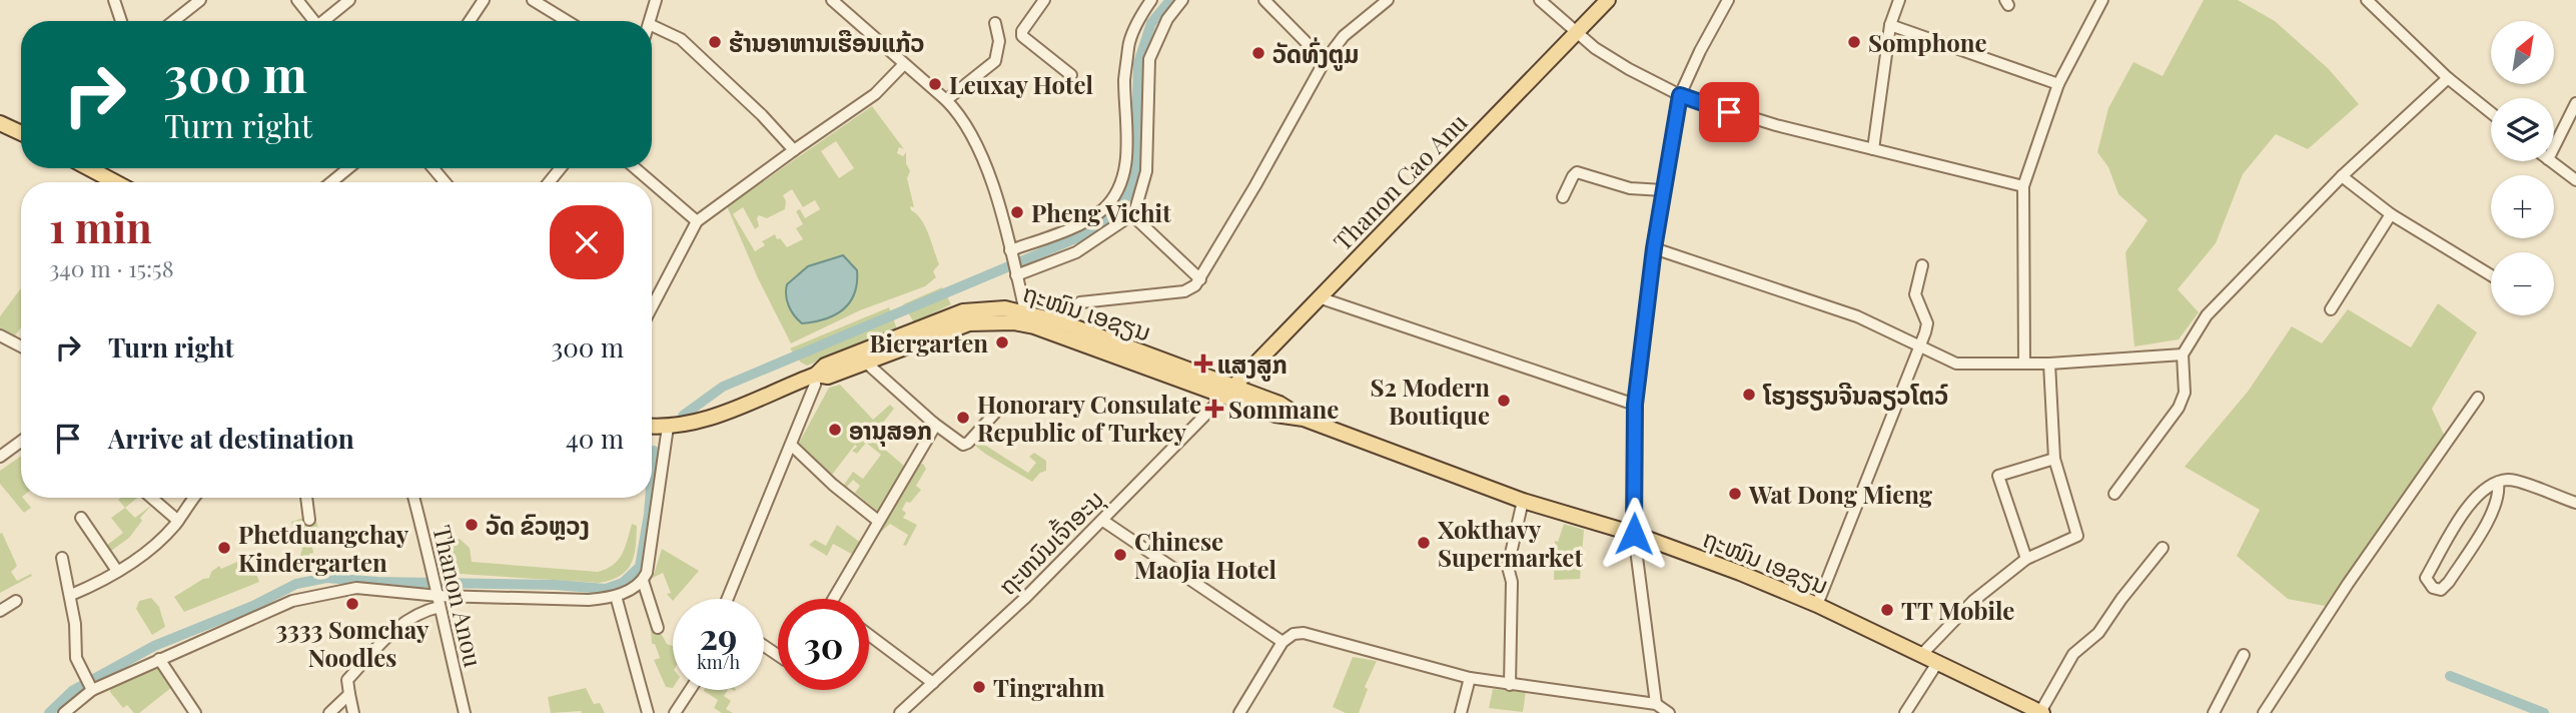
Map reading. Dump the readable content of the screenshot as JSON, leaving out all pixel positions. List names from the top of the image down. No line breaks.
{"streets":{"main road":["Thanon Cao Anu","ຖະໜົນ ເອຊຽນ"],"street":["ຖະຫນົນເຈົ້າອະນຸ","Thanon Anou"]},"crossings":[["Thanon Cao Anu","ຖະໜົນ ເອຊຽນ"],["Thanon Cao Anu","ຖະຫນົນເຈົ້າອະນຸ"],["ຖະໜົນ ເອຊຽນ","ຖະຫນົນເຈົ້າອະນຸ"]],"places":{"other":["ຮ້ານອາຫານເຮືອນແກ້ວ","Somphone","ວັດທົ່ງຕູມ","Leuxay Hotel","Pheng Vichit","Biergarten","ໂຮງຮຽນຈີນລຽວໂຕວ໌","S2 Modern Boutique","Honorary Consulate Republic of Turkey","ອານຸສອກ","Wat Dong Mieng","ວັດ ຂົວຫຼວງ","Xokthavy Supermarket","Phetduangchay Kindergarten","Chinese MaoJia Hotel","3333 Somchay Noodles","TT Mobile","Tingrahm"],"health":["ແສງສູກ","Sommane"]},"north":"top right","page":{"map_buttons":["+","−"],"turn":["300 m","Turn right"],"heading":["1 min","340 m · 15:58"],"list":[{"name":"Turn right","value":"300 m"},{"name":"Arrive at destination","value":"40 m"}],"speed":"29 km/h","limit":"30"}}
